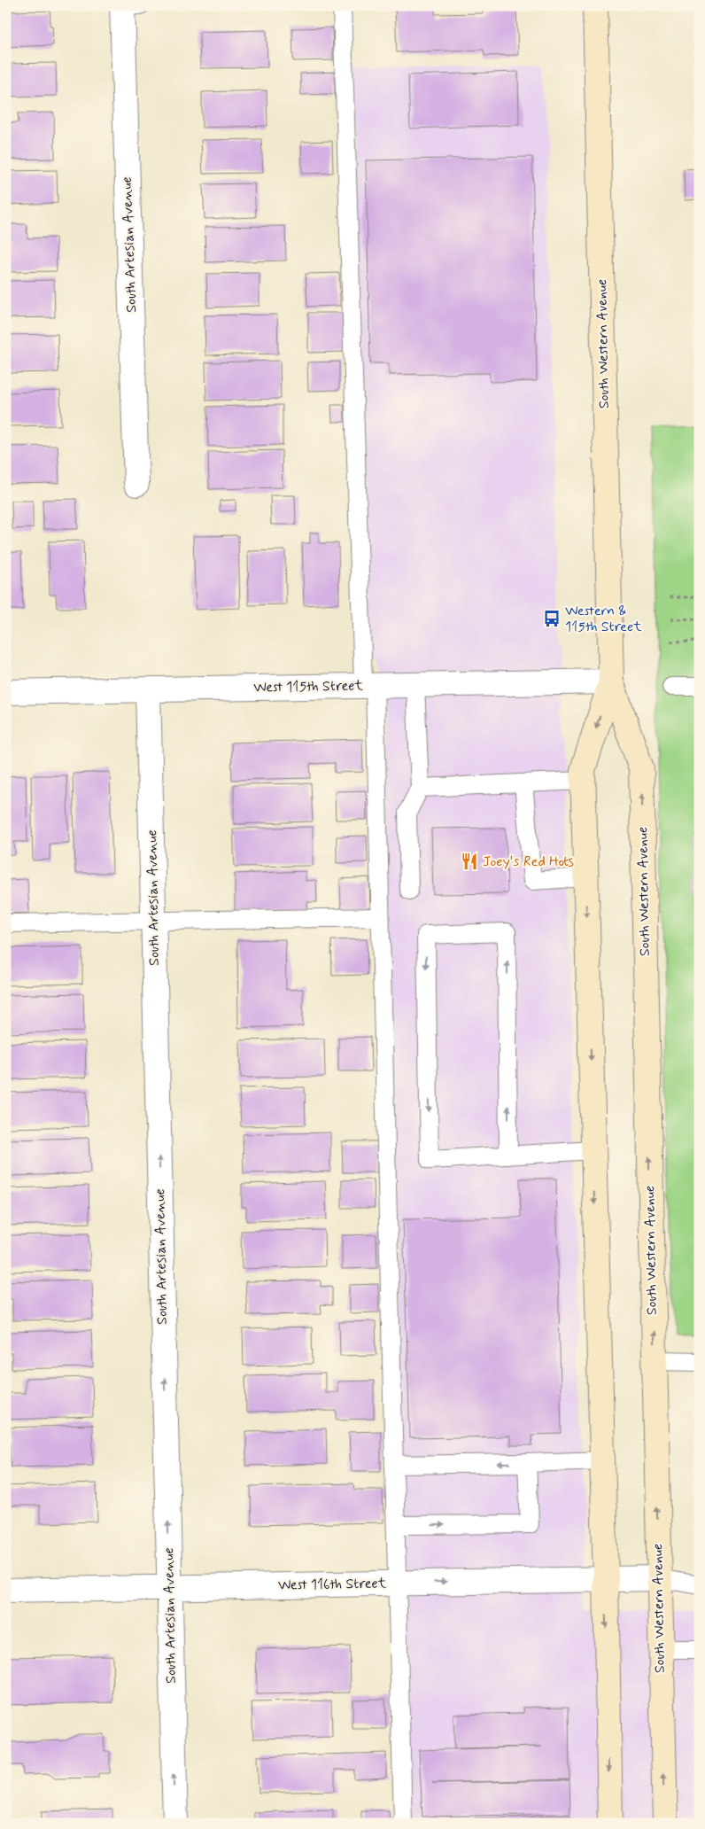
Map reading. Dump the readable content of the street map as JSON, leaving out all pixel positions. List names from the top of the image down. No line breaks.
{"streets":{"main road":["South Western Avenue"],"street":["South Artesian Avenue","West 115th Street","West 116th Street"]},"crossings":[["South Artesian Avenue","West 115th Street"],["South Artesian Avenue","West 116th Street"],["South Western Avenue","West 115th Street"],["South Western Avenue","West 116th Street"]],"one_way":["South Artesian Avenue"],"places":{"bus stop":["Western & 115th Street"],"restaurant":["Joey's Red Hots"]}}
